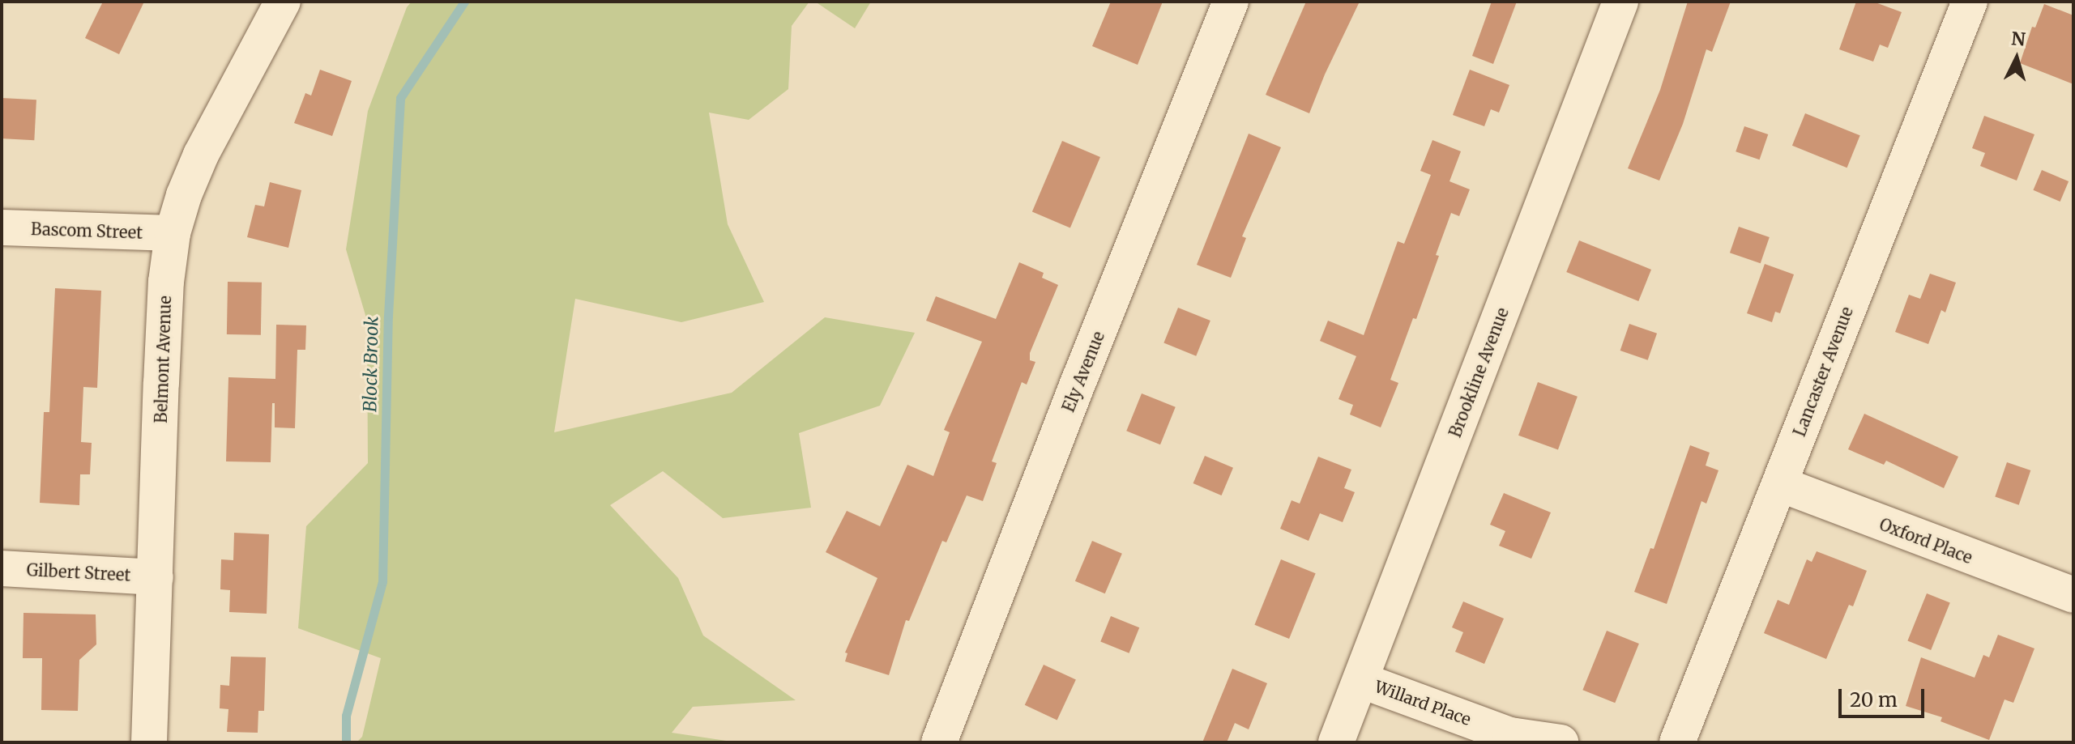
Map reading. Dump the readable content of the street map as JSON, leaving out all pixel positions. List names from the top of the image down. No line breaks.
{"streets":{"street":["Bascom Street","Belmont Avenue","Ely Avenue","Lancaster Avenue","Brookline Avenue","Oxford Place","Gilbert Street","Willard Place"]},"crossings":[["Bascom Street","Belmont Avenue"],["Belmont Avenue","Gilbert Street"],["Lancaster Avenue","Oxford Place"],["Brookline Avenue","Willard Place"]],"water":["Block Brook"],"scale_bar":"20 m","north":"top"}
